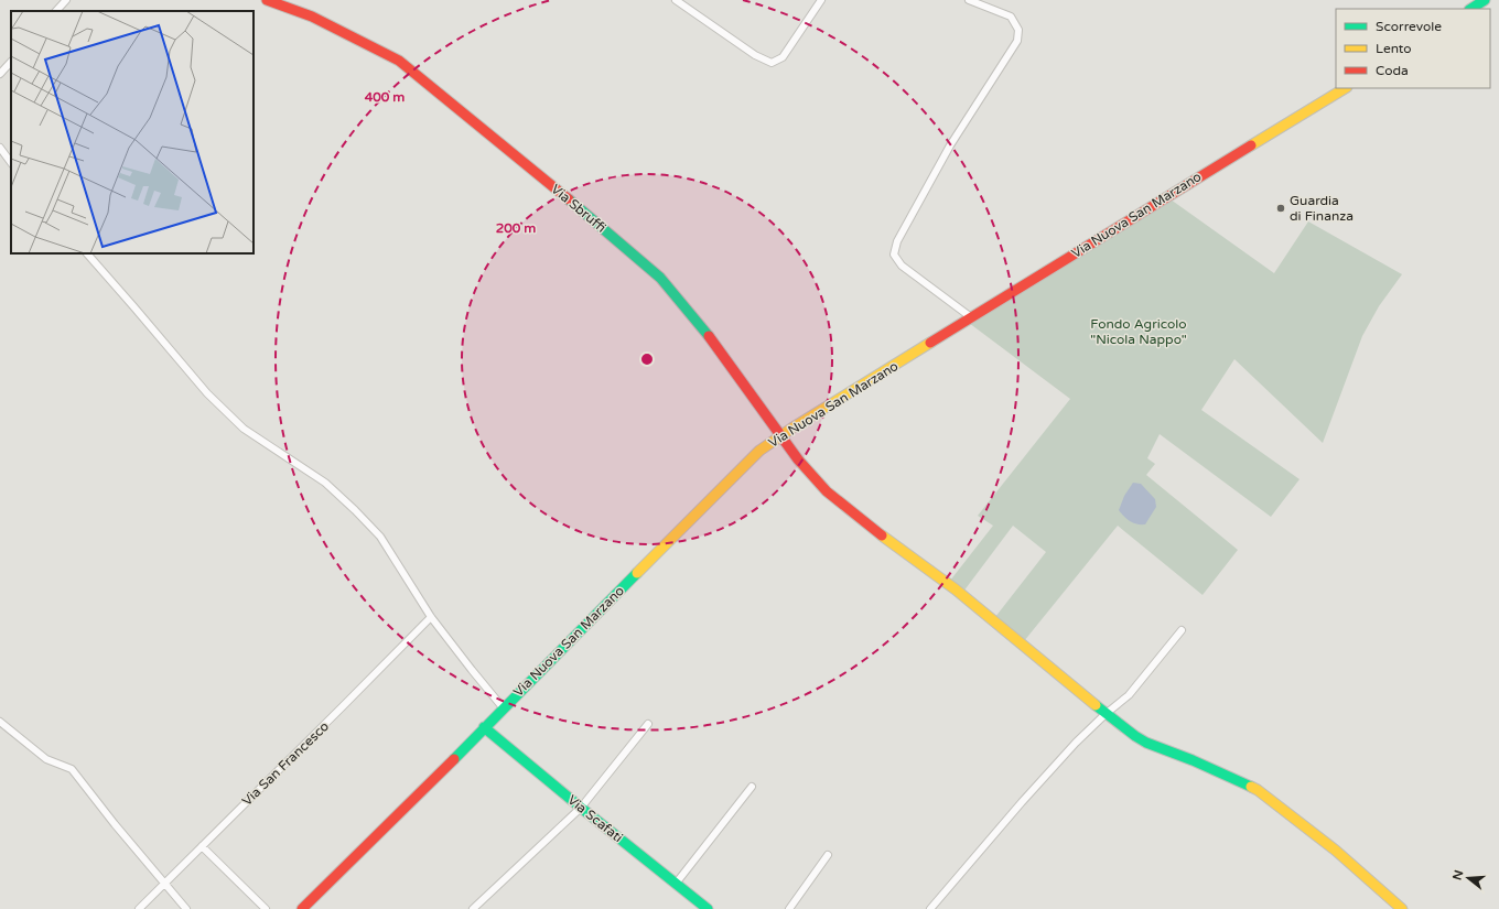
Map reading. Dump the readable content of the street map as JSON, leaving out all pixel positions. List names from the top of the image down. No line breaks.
{"streets":{"street":["Via Sbruffi","Via Nuova San Marzano","Via San Francesco","Via Scafati"]},"crossings":[["Via Sbruffi","Via Nuova San Marzano"],["Via Nuova San Marzano","Via Scafati"]],"parks":["Fondo Agricolo \"Nicola Nappo\""],"places":["Guardia di Finanza"],"legend":["Scorrevole","Lento","Coda"],"north":"left","rings":["400 m","200 m"]}
